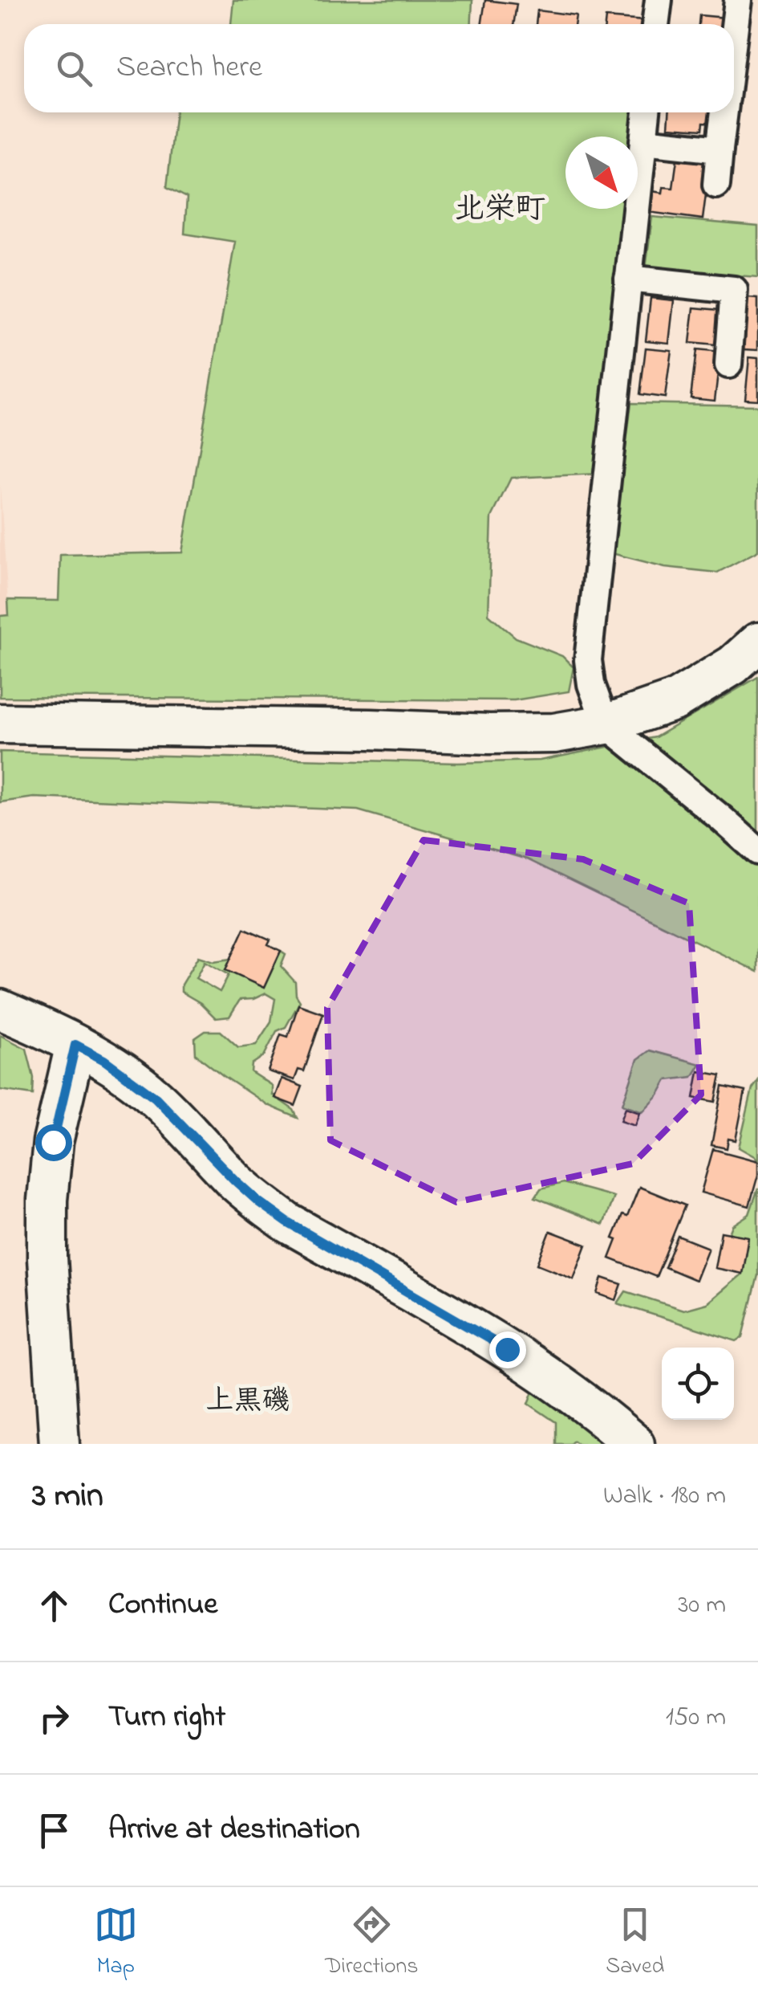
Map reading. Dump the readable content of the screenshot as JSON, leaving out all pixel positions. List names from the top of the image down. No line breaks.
{"districts":["北栄町","上黒磯"],"north":"bottom right","page":{"search":"Search here","heading":["3 min","Walk · 180 m"],"list":[["Continue","30 m"],["Turn right","150 m"],"Arrive at destination"],"nav":["Map","Directions","Saved"]}}
